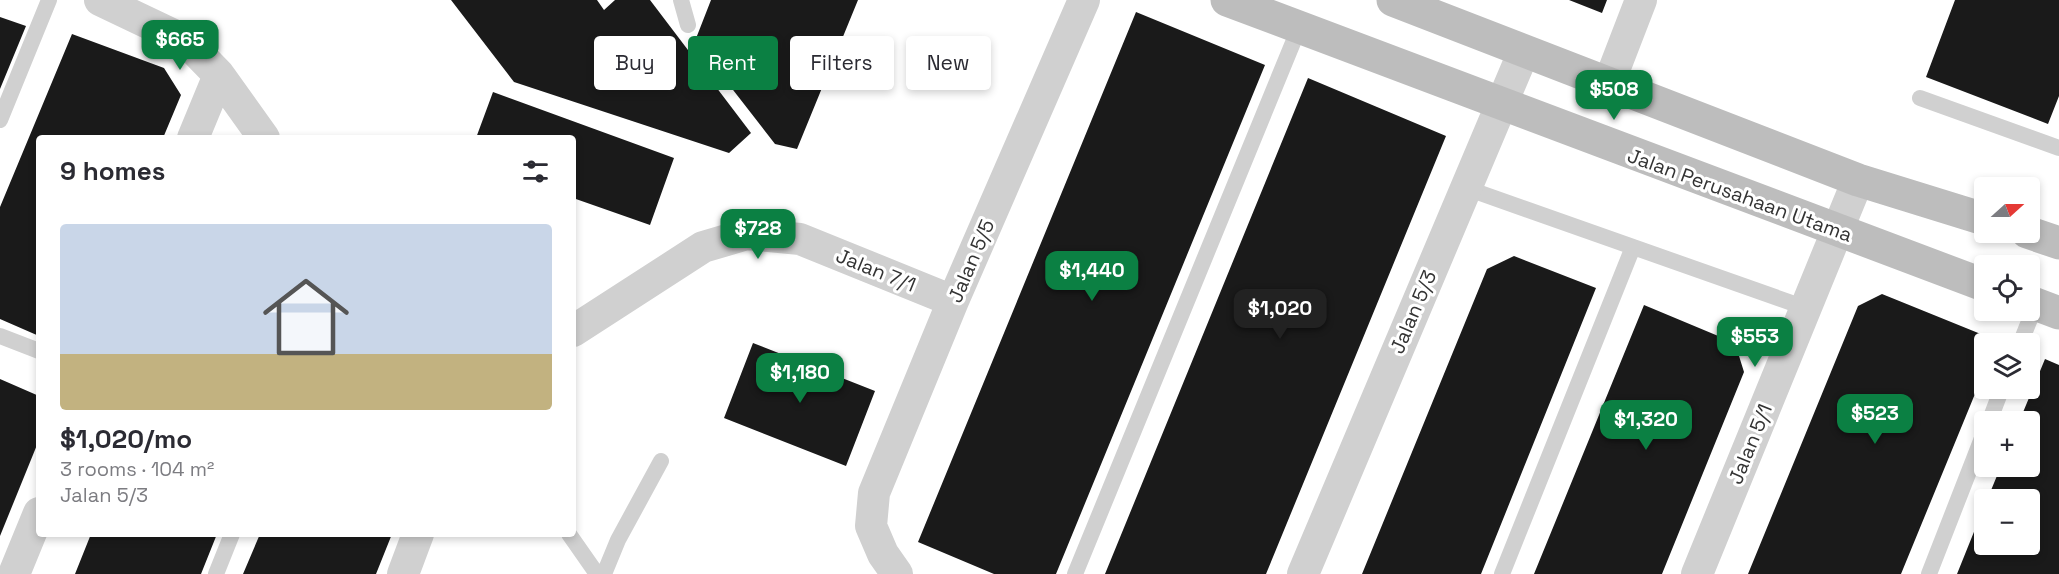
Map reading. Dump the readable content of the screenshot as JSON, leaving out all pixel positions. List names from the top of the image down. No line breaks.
{"streets":{"street":["Jalan Perusahaan Utama","Jalan 5/5","Jalan 7/1","Jalan 5/3","Jalan 5/1"]},"crossings":[["Jalan Perusahaan Utama","Jalan 5/3"],["Jalan Perusahaan Utama","Jalan 5/1"],["Jalan 5/5","Jalan 7/1"]],"north":"right","page":{"price":["$665","$508","$728","$1,440","$1,020","$553","$1,180","$523","$1,320"],"chip":["Buy","Rent","Filters","New"],"heading":"9 homes","map_buttons":["+","−"],"list":[{"name":"$1,020/mo","note":"3 rooms · 104 m² · Jalan 5/3"}]}}
